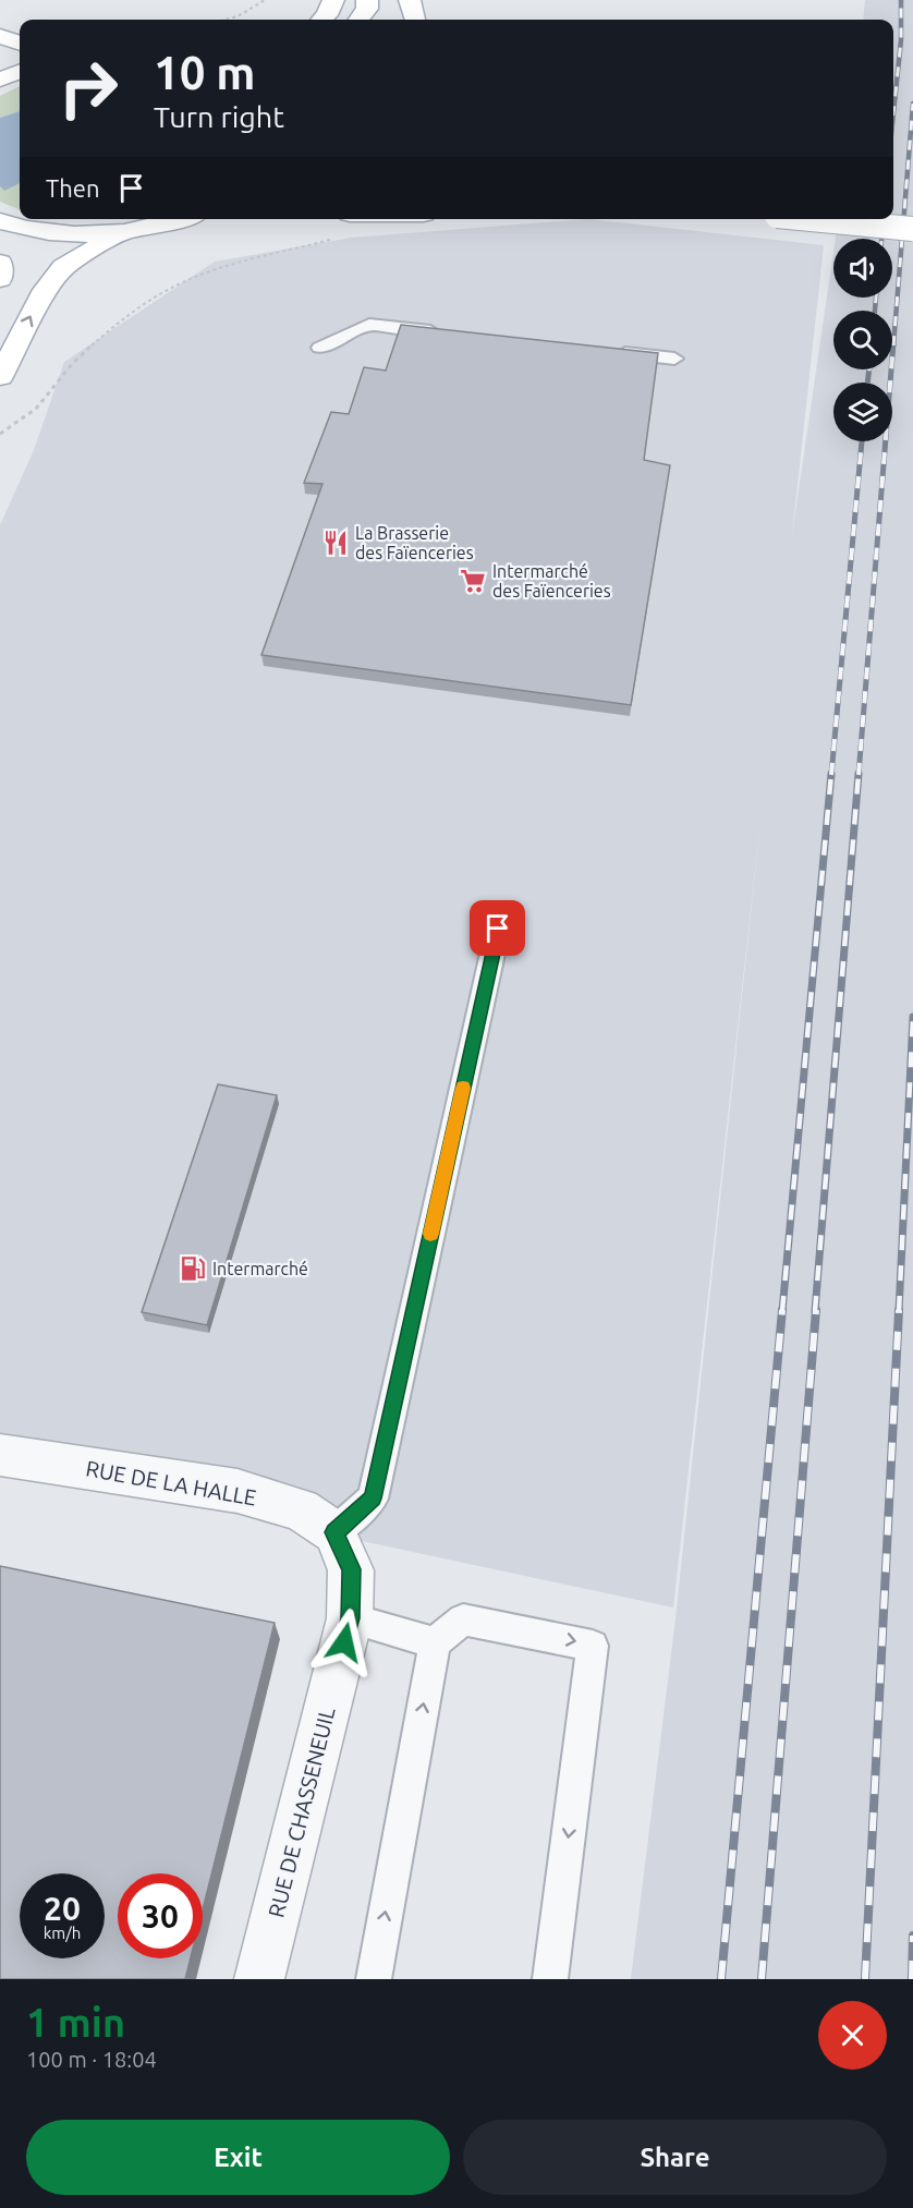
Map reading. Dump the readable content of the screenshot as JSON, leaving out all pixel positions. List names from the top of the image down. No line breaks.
{"streets":{"street":["RUE DE LA HALLE","RUE DE CHASSENEUIL"]},"crossings":[["RUE DE LA HALLE","RUE DE CHASSENEUIL"]],"places":{"restaurant":["La Brasserie des Faïenceries"],"supermarket":["Intermarché des Faïenceries"],"fuel station":["Intermarché"]},"page":{"turn":["10 m","Turn right"],"then":"Then","speed":"20 km/h","limit":"30","heading":["1 min","100 m · 18:04"],"buttons":["Exit","Share"]}}
